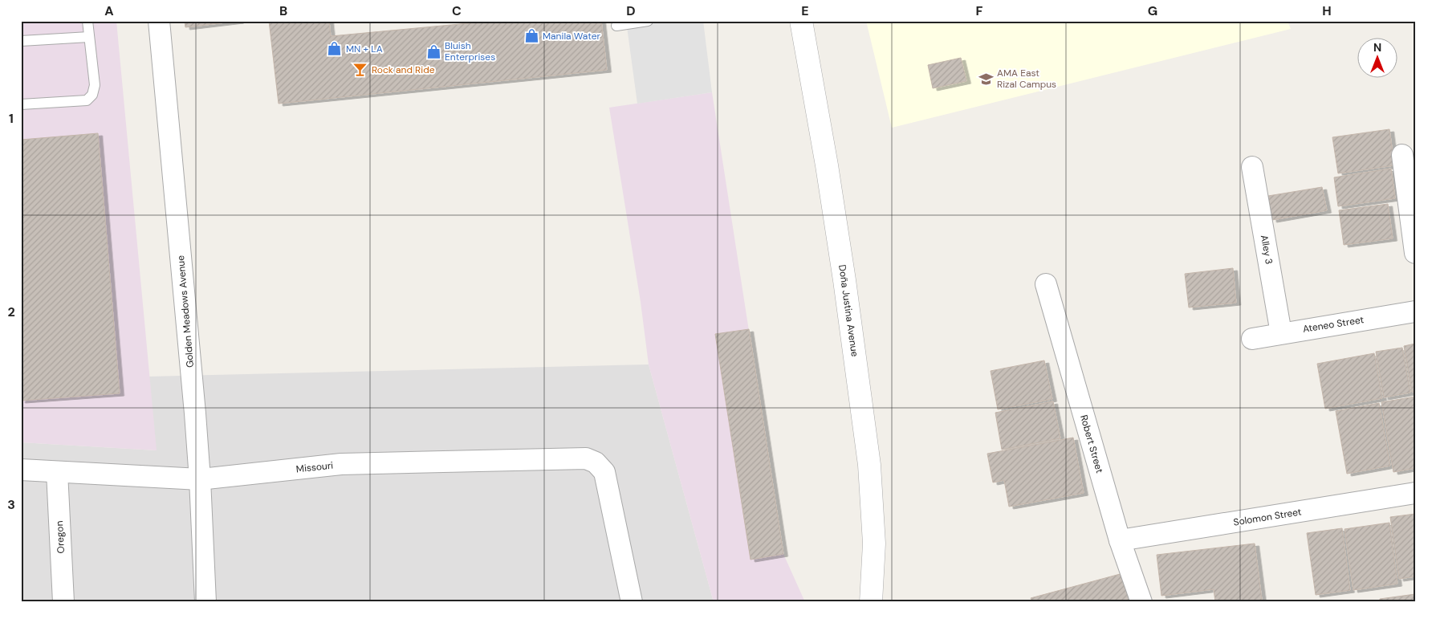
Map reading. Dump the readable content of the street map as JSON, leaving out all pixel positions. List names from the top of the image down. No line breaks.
{"streets":{"street":["Alley 3","Doña Justina Avenue","Golden Meadows Avenue","Ateneo Street","Robert Street","Missouri","Solomon Street","Oregon"]},"crossings":[["Alley 3","Ateneo Street"],["Golden Meadows Avenue","Missouri"],["Robert Street","Solomon Street"],["Missouri","Oregon"]],"places":{"shop":["Manila Water","MN + LA","Bluish Enterprises"],"bar":["Rock and Ride"],"school or university":["AMA East Rizal Campus"]},"north":"top","grid":{"columns":["A","B","C","D","E","F","G","H"],"rows":["1","2","3"]}}
